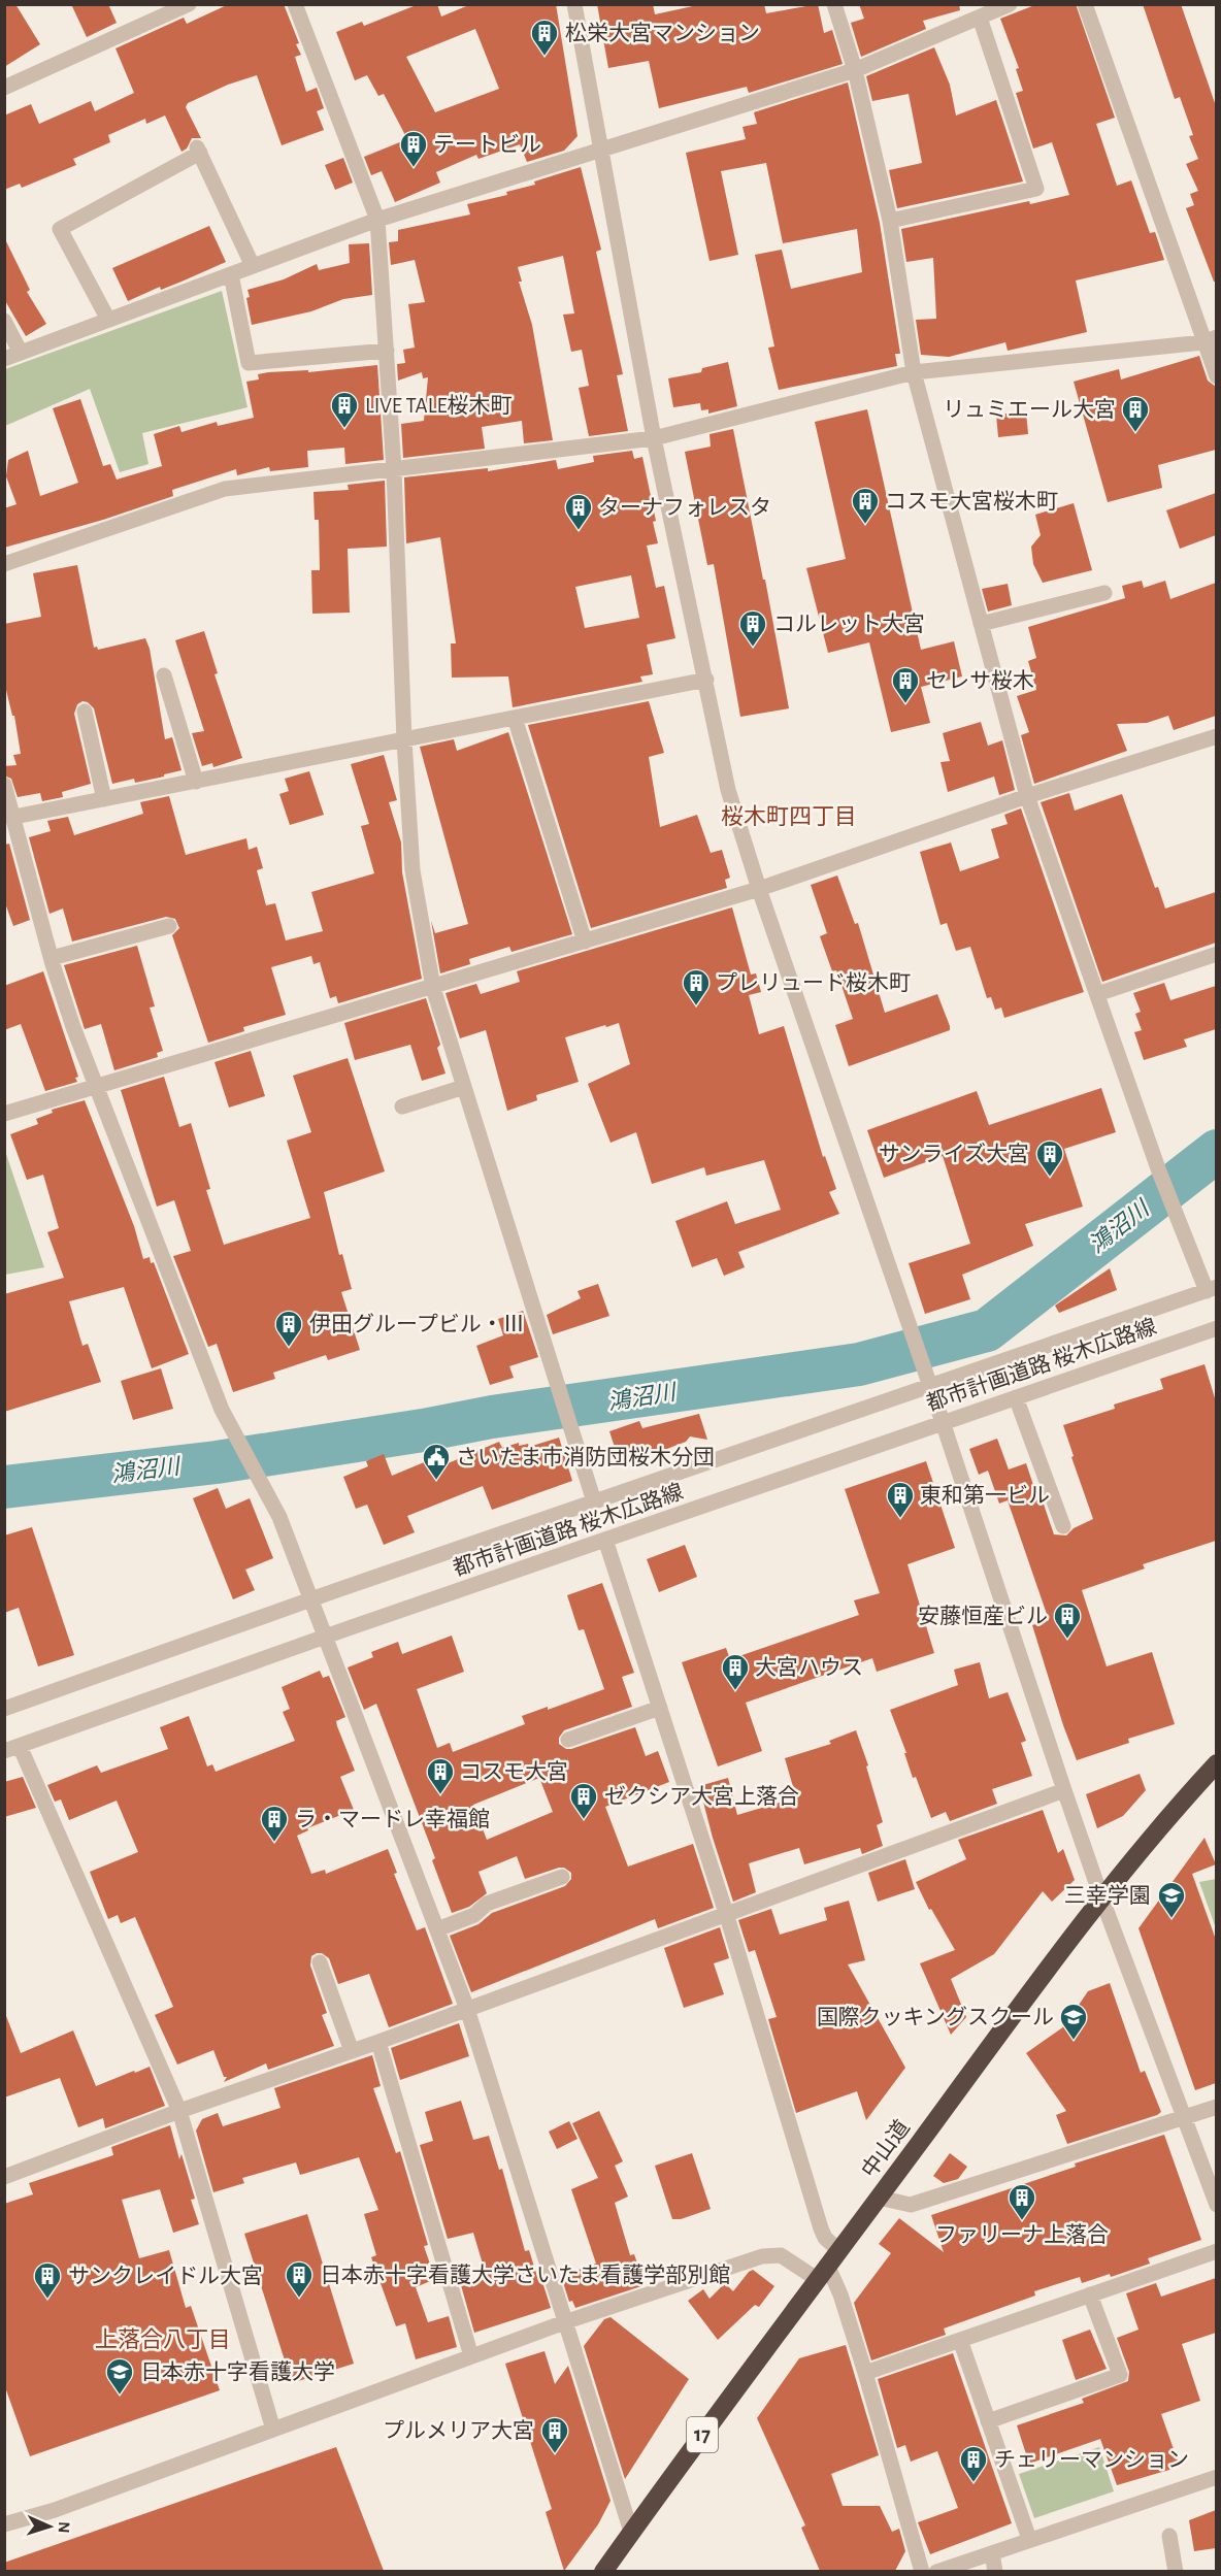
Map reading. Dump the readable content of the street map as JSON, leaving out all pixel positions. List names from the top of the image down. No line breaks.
{"streets":{"highway":["中山道","17"],"street":["都市計画道路 桜木広路線"]},"districts":["桜木町四丁目","上落合八丁目"],"water":["鴻沼川"],"places":{"building":["松栄大宮マンション","テートビル","LIVE TALE桜木町","リュミエール大宮","コスモ大宮桜木町","ターナフォレスタ","コルレット大宮","セレサ桜木","プレリュード桜木町","サンライズ大宮","伊田グループビル・Ⅲ","東和第一ビル","安藤恒産ビル","大宮ハウス","コスモ大宮","ゼクシア大宮上落合","ラ・マードレ幸福館","ファリーナ上落合","日本赤十字看護大学さいたま看護学部別館","サンクレイドル大宮","プルメリア大宮","チェリーマンション"],"public building":["さいたま市消防団桜木分団"],"school or university":["三幸学園","国際クッキングスクール","日本赤十字看護大学"]},"north":"right"}
